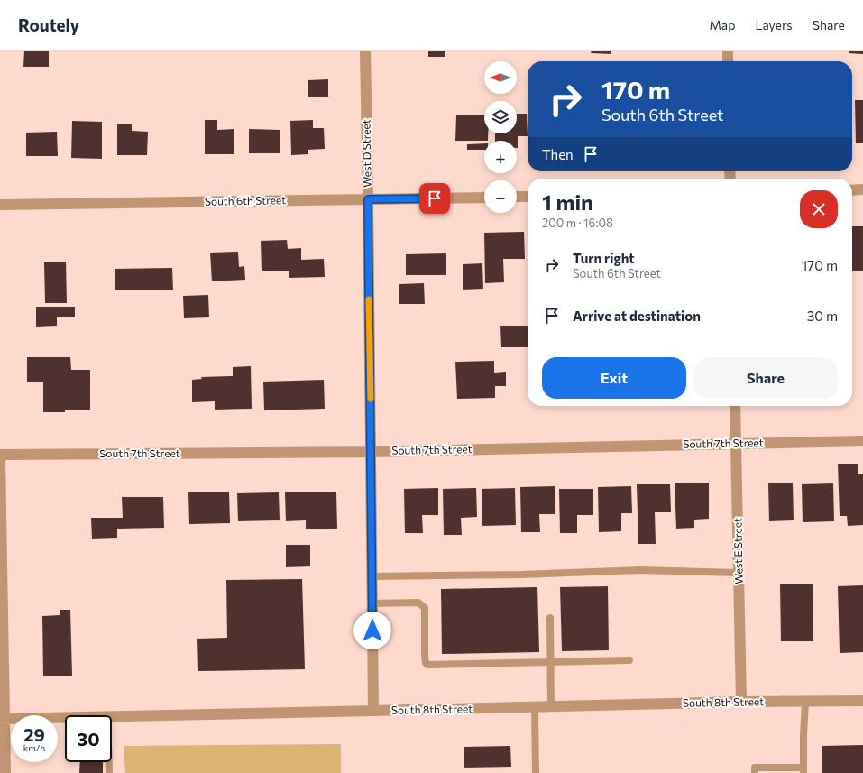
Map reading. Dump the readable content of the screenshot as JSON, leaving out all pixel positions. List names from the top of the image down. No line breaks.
{"streets":{"street":["West D Street","South 6th Street","South 7th Street","West E Street","South 8th Street"]},"crossings":[["West D Street","South 6th Street"],["West D Street","South 7th Street"],["West D Street","South 8th Street"],["South 7th Street","West E Street"],["West E Street","South 8th Street"]],"north":"left","page":{"header":"Routely","nav":["Map","Layers","Share"],"map_buttons":["+","−"],"turn":["170 m","South 6th Street"],"then":"Then","heading":["1 min","200 m · 16:08"],"list":[{"name":"Turn right","note":"South 6th Street","value":"170 m"},{"name":"Arrive at destination","value":"30 m"}],"buttons":["Exit","Share"],"speed":"29 km/h","limit":"30"}}
